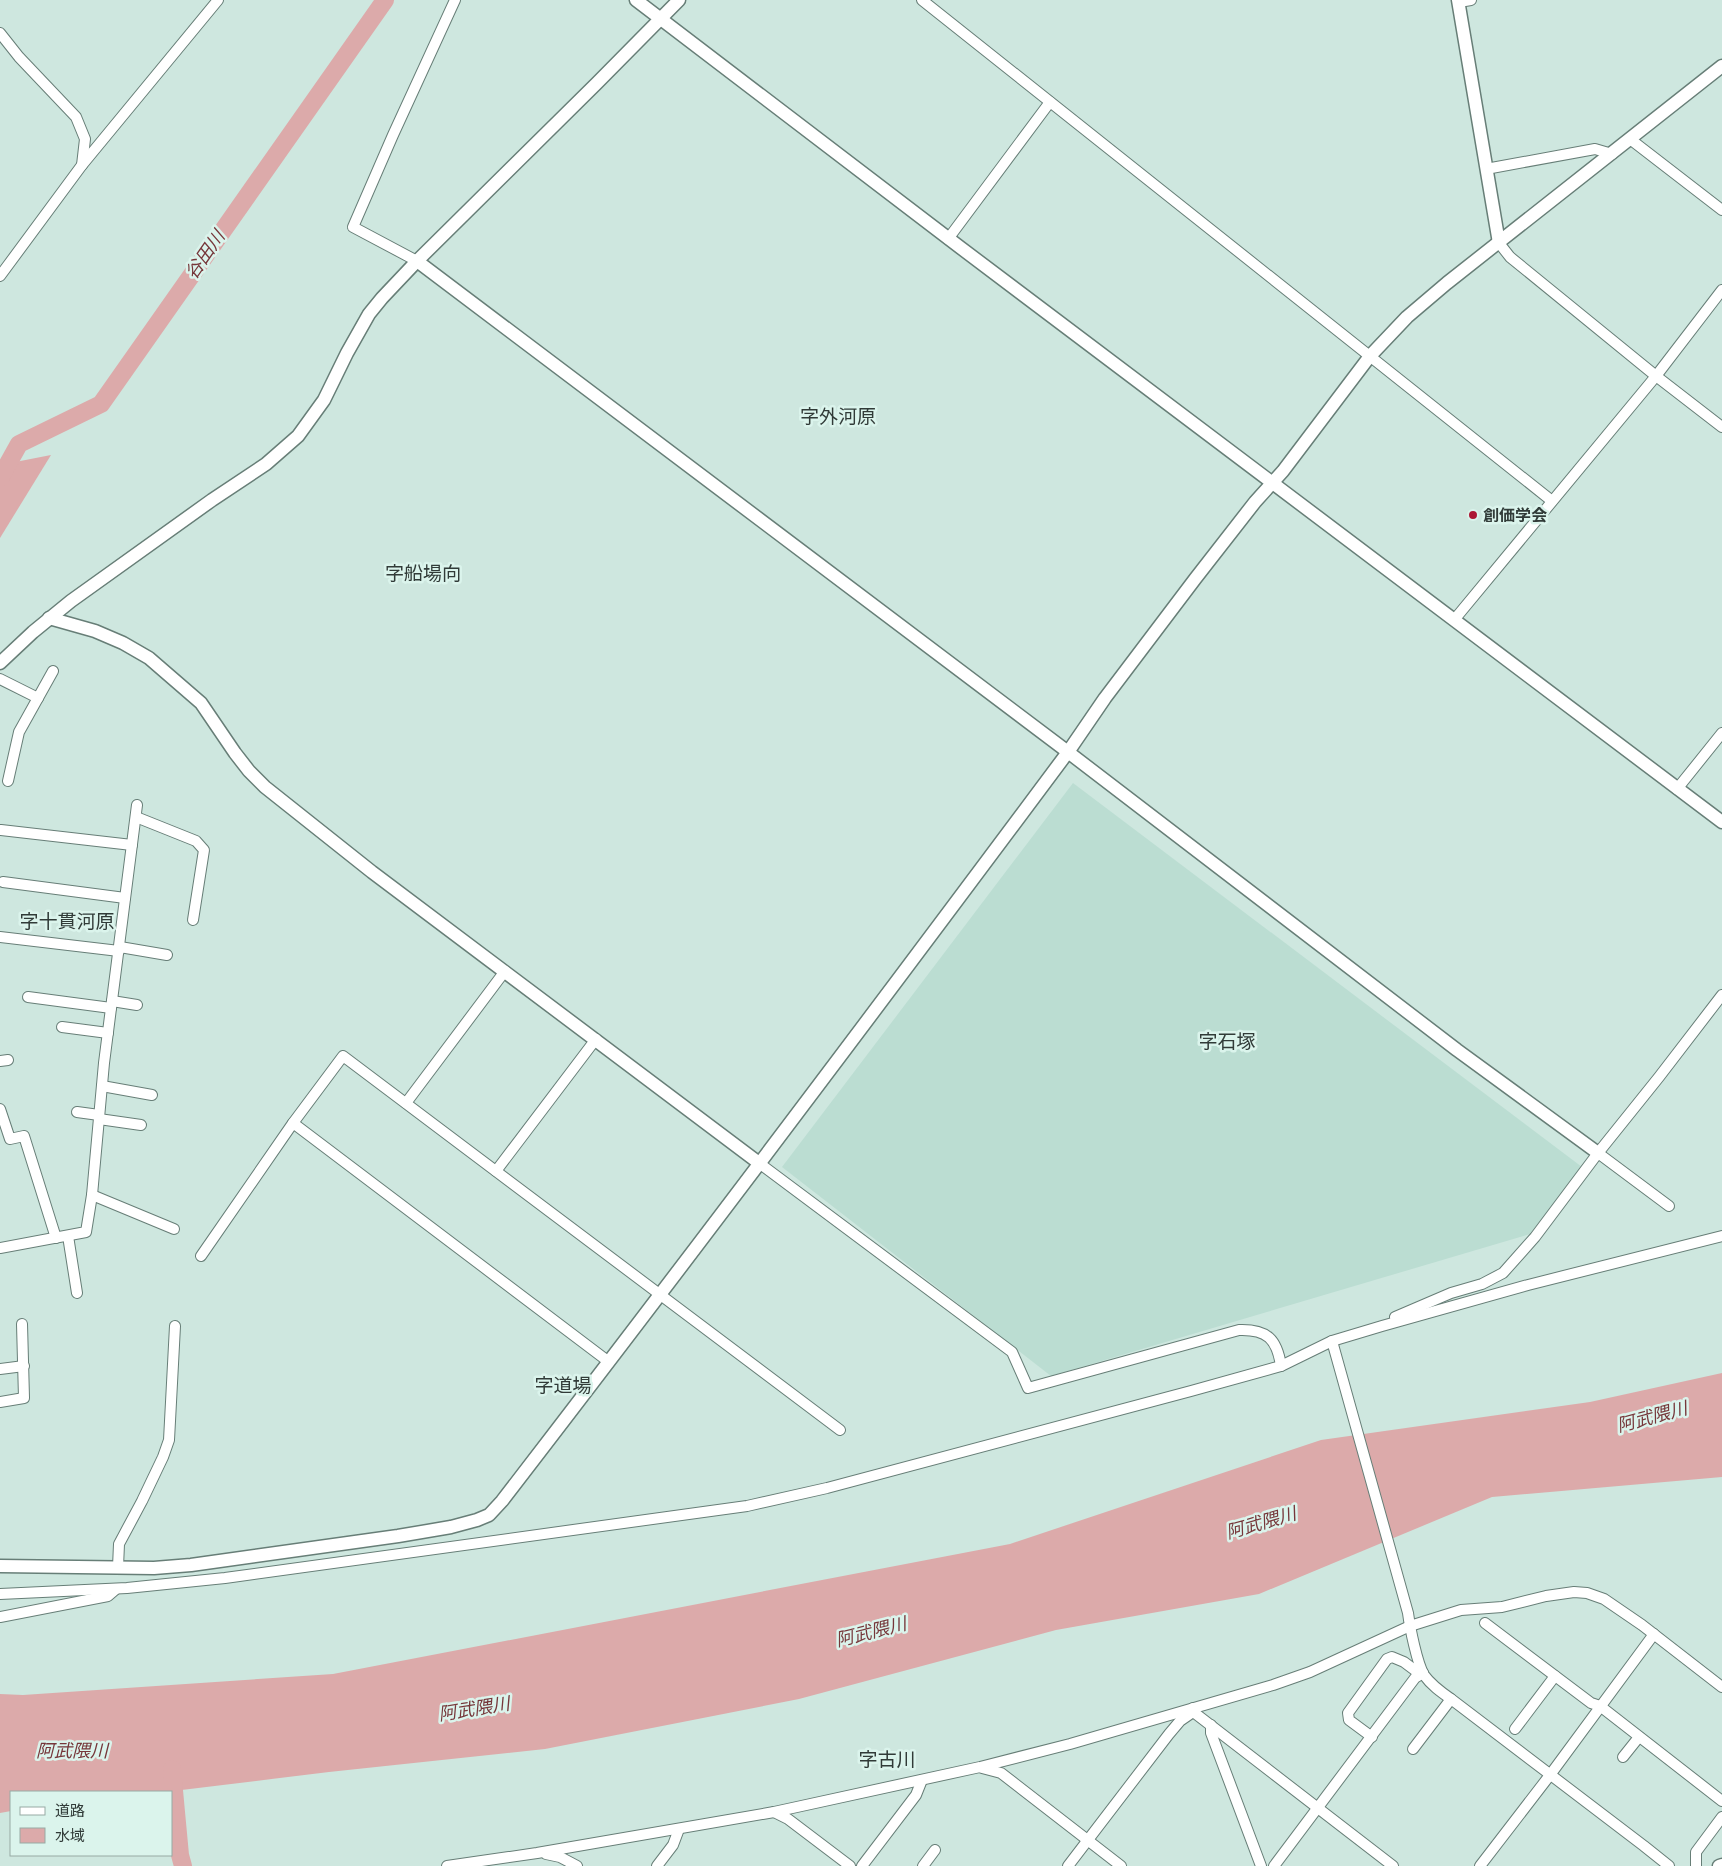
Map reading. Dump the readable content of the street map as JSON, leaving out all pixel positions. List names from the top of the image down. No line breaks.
{"districts":["字外河原","字船場向","字十貫河原","字石塚","字道場","字古川"],"water":["谷田川","阿武隈川"],"places":["創価学会"],"legend":["道路","水域"]}
